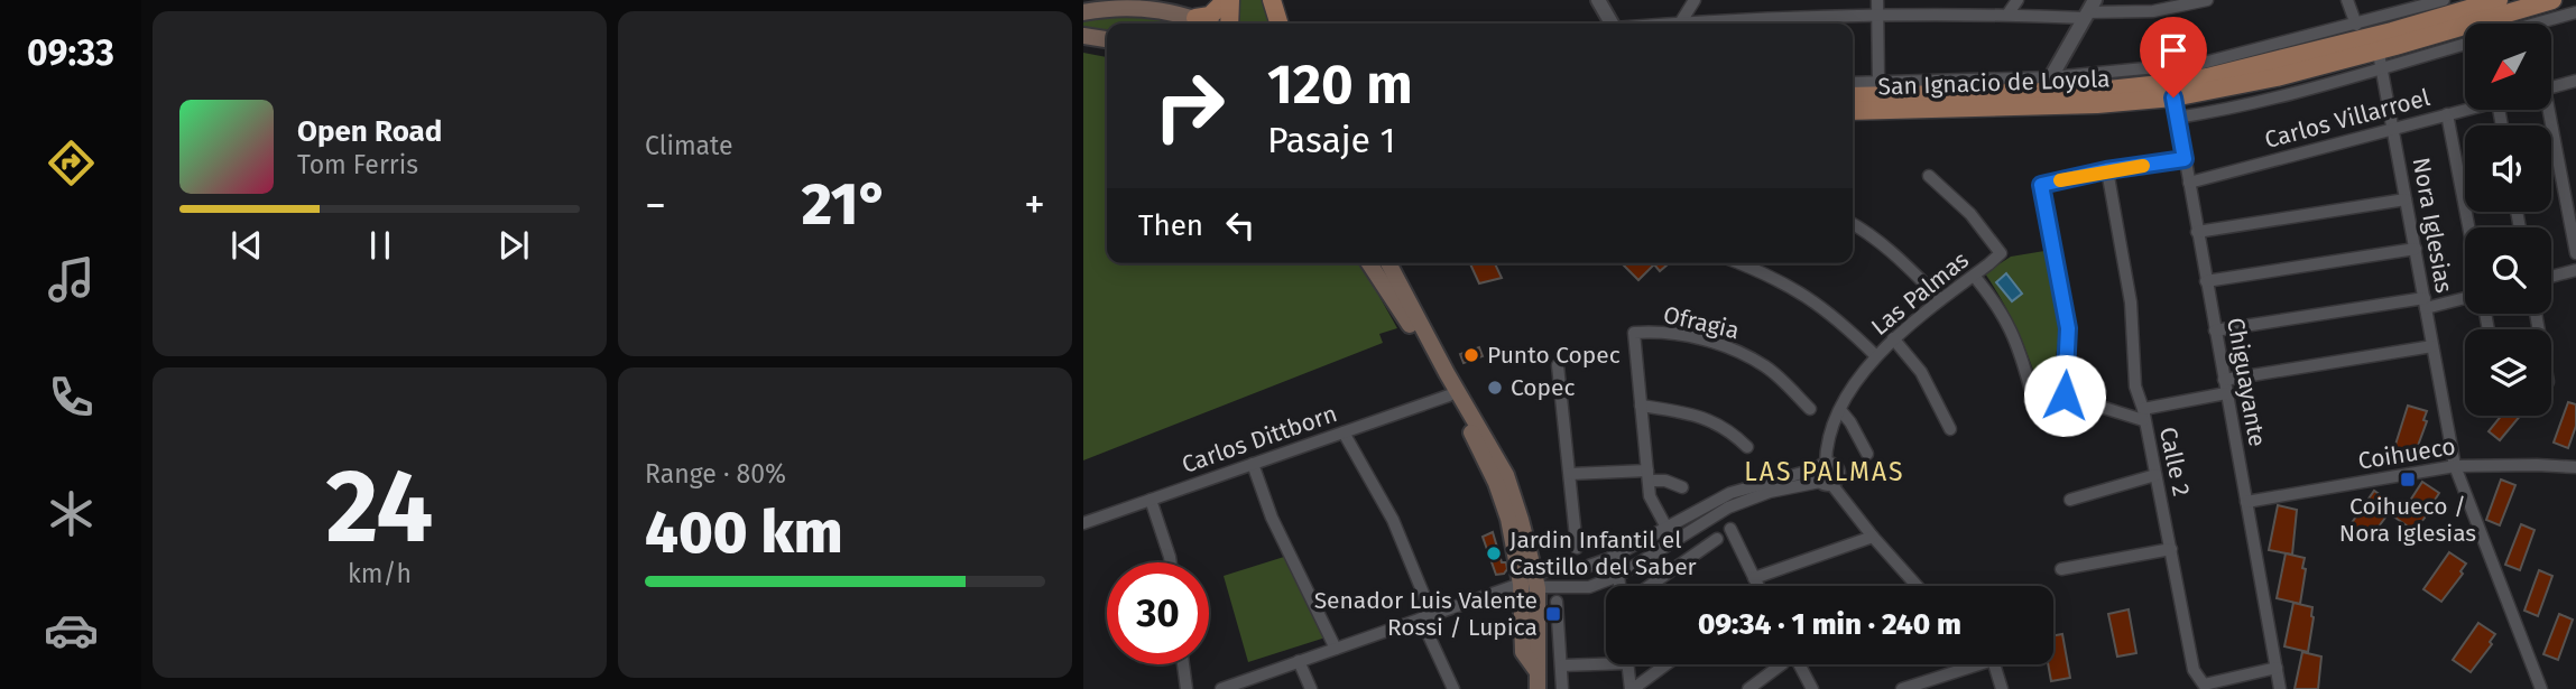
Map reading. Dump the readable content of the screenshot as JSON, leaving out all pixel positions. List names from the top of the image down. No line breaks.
{"streets":{"main road":["San Ignacio de Loyola"],"street":["Carlos Villarroel","Nora Iglesias","Las Palmas","Ofragia","Chiguayante","Carlos Dittborn","Coihueco","Calle 2"]},"crossings":[["San Ignacio de Loyola","Nora Iglesias"],["San Ignacio de Loyola","Chiguayante"],["Carlos Villarroel","Nora Iglesias"],["Carlos Villarroel","Chiguayante"],["Nora Iglesias","Coihueco"],["Chiguayante","Coihueco"],["Chiguayante","Calle 2"]],"districts":["LAS PALMAS"],"places":{"other":["Punto Copec","Copec","Jardin Infantil el Castillo del Saber"],"transit":["Coihueco / Nora Iglesias","Senador Luis Valente Rossi / Lupica"]},"north":"bottom left","page":{"tabs":"09:33","tile":["Climate",["24","km/h"],["Range · 80%","400 km"]],"turn":["120 m","Pasaje 1"],"song":["Open Road","Tom Ferris"],"heat":["−","21°","+"],"then":"Then","limit":"30","trip":"09:34 · 1 min · 240 m"}}
